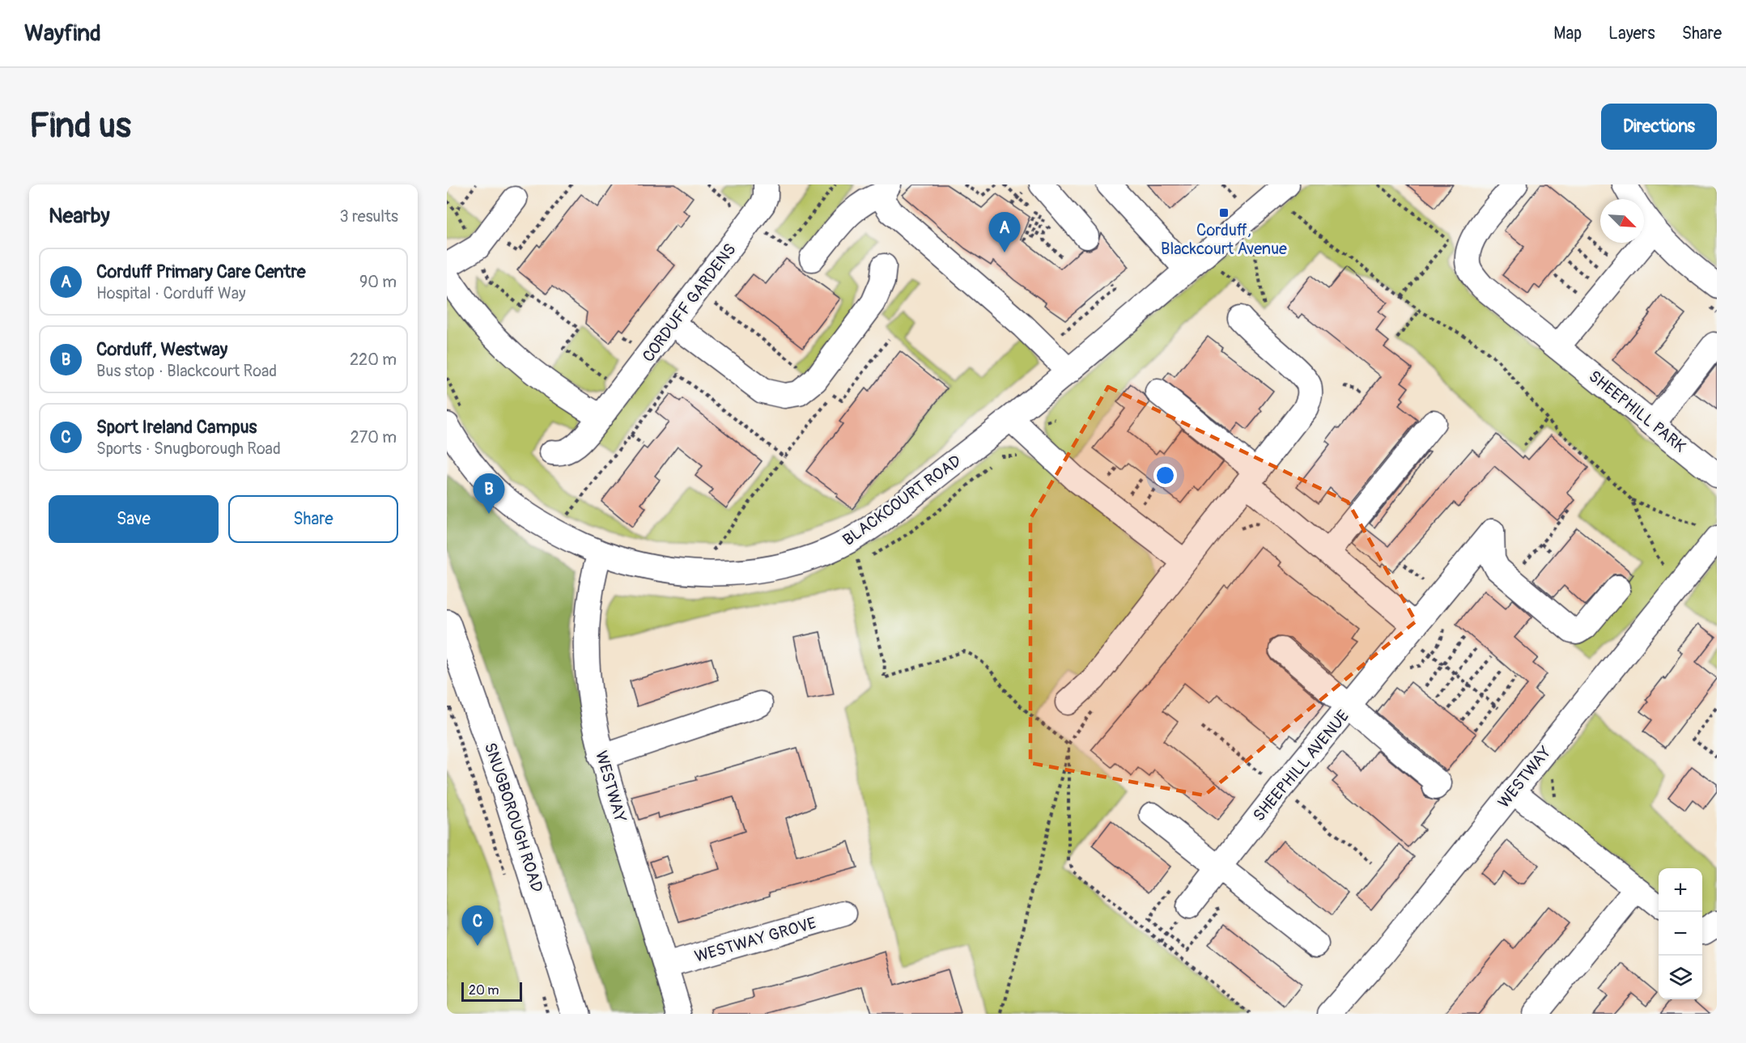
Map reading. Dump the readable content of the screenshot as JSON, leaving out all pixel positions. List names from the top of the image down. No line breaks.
{"streets":{"main road":["SNUGBOROUGH ROAD"],"street":["CORDUFF GARDENS","SHEEPHILL PARK","BLACKCOURT ROAD","SHEEPHILL AVENUE","WESTWAY","WESTWAY GROVE"]},"crossings":[["BLACKCOURT ROAD","WESTWAY"],["WESTWAY","WESTWAY GROVE"]],"places":{"transit":["Corduff, Blackcourt Avenue"]},"scale_bar":"20 m","north":"bottom right","page":{"header":"Wayfind","nav":["Map","Layers","Share"],"buttons":["Directions",["Save","Share"]],"title":"Find us","heading":["Nearby","3 results"],"pins":["A","B","C"],"list":[{"mark":"A","name":"Corduff Primary Care Centre","note":"Hospital · Corduff Way","value":"90 m"},{"mark":"B","name":"Corduff, Westway","note":"Bus stop · Blackcourt Road","value":"220 m"},{"mark":"C","name":"Sport Ireland Campus","note":"Sports · Snugborough Road","value":"270 m"}],"map_buttons":["+","−"],"scale":"20 m"}}
